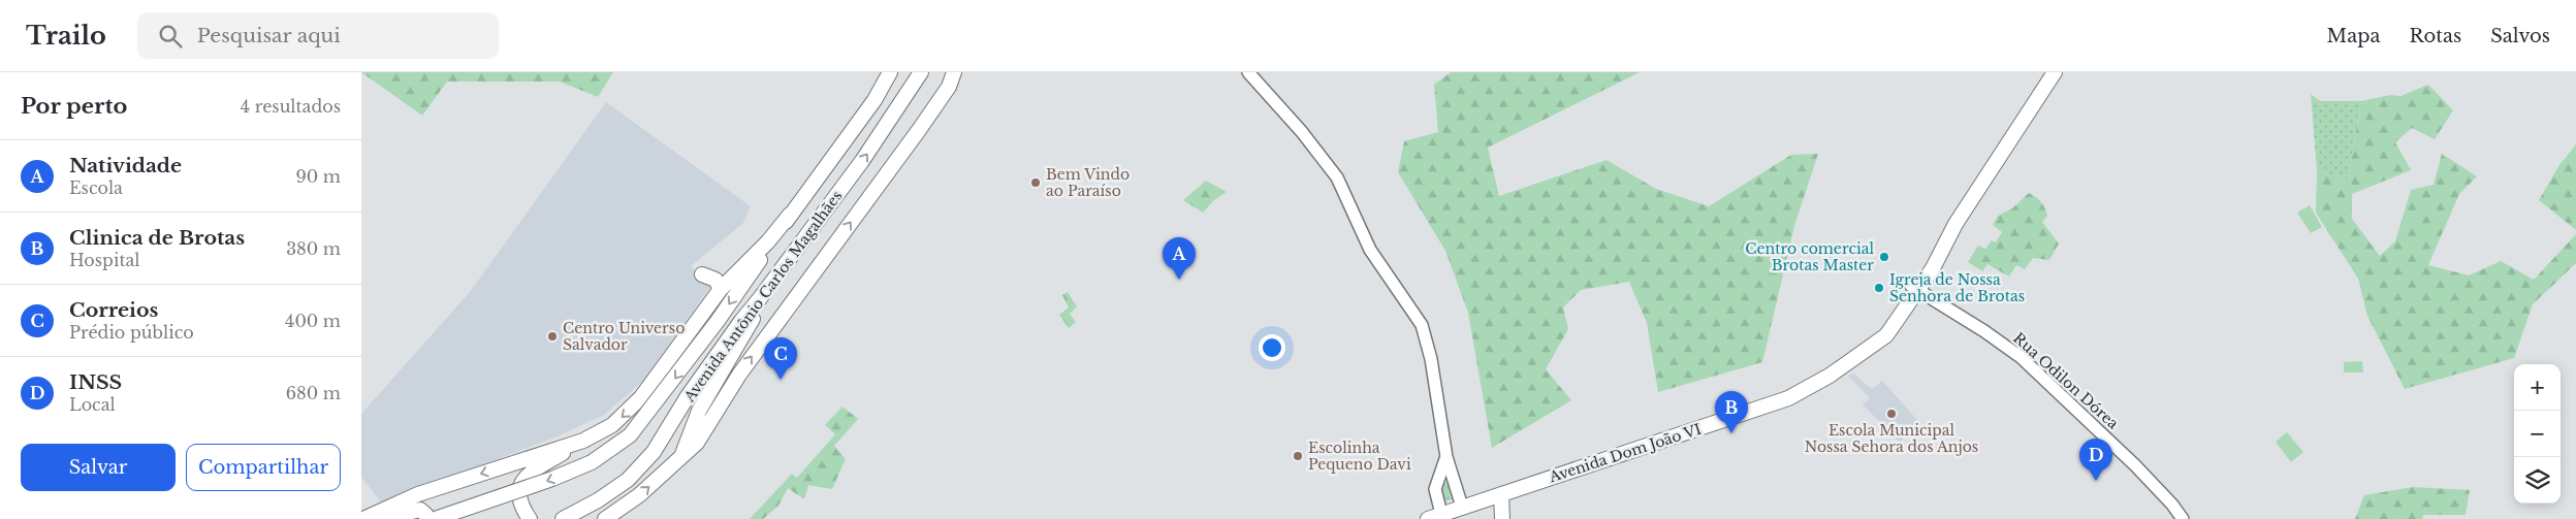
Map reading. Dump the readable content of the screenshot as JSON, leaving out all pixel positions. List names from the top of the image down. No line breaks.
{"streets":{"main road":["Avenida Antônio Carlos Magalhães","Avenida Dom João VI"],"street":["Rua Odilon Dórea"]},"crossings":[["Rua Odilon Dórea","Avenida Dom João VI"]],"places":["Bem Vindo ao Paraíso","Centro comercial Brotas Master","Igreja de Nossa Senhora de Brotas","Centro Universo Salvador","Escola Municipal Nossa Sehora dos Anjos","Escolinha Pequeno Davi"],"page":{"header":"Trailo","search":"Pesquisar aqui","nav":["Mapa","Rotas","Salvos"],"heading":["Por perto","4 resultados"],"list":[{"mark":"A","name":"Natividade","note":"Escola","value":"90 m"},{"mark":"B","name":"Clinica de Brotas","note":"Hospital","value":"380 m"},{"mark":"C","name":"Correios","note":"Prédio público","value":"400 m"},{"mark":"D","name":"INSS","note":"Local","value":"680 m"}],"pins":["A","C","B","D"],"map_buttons":["+","−"],"buttons":["Salvar","Compartilhar"]}}
